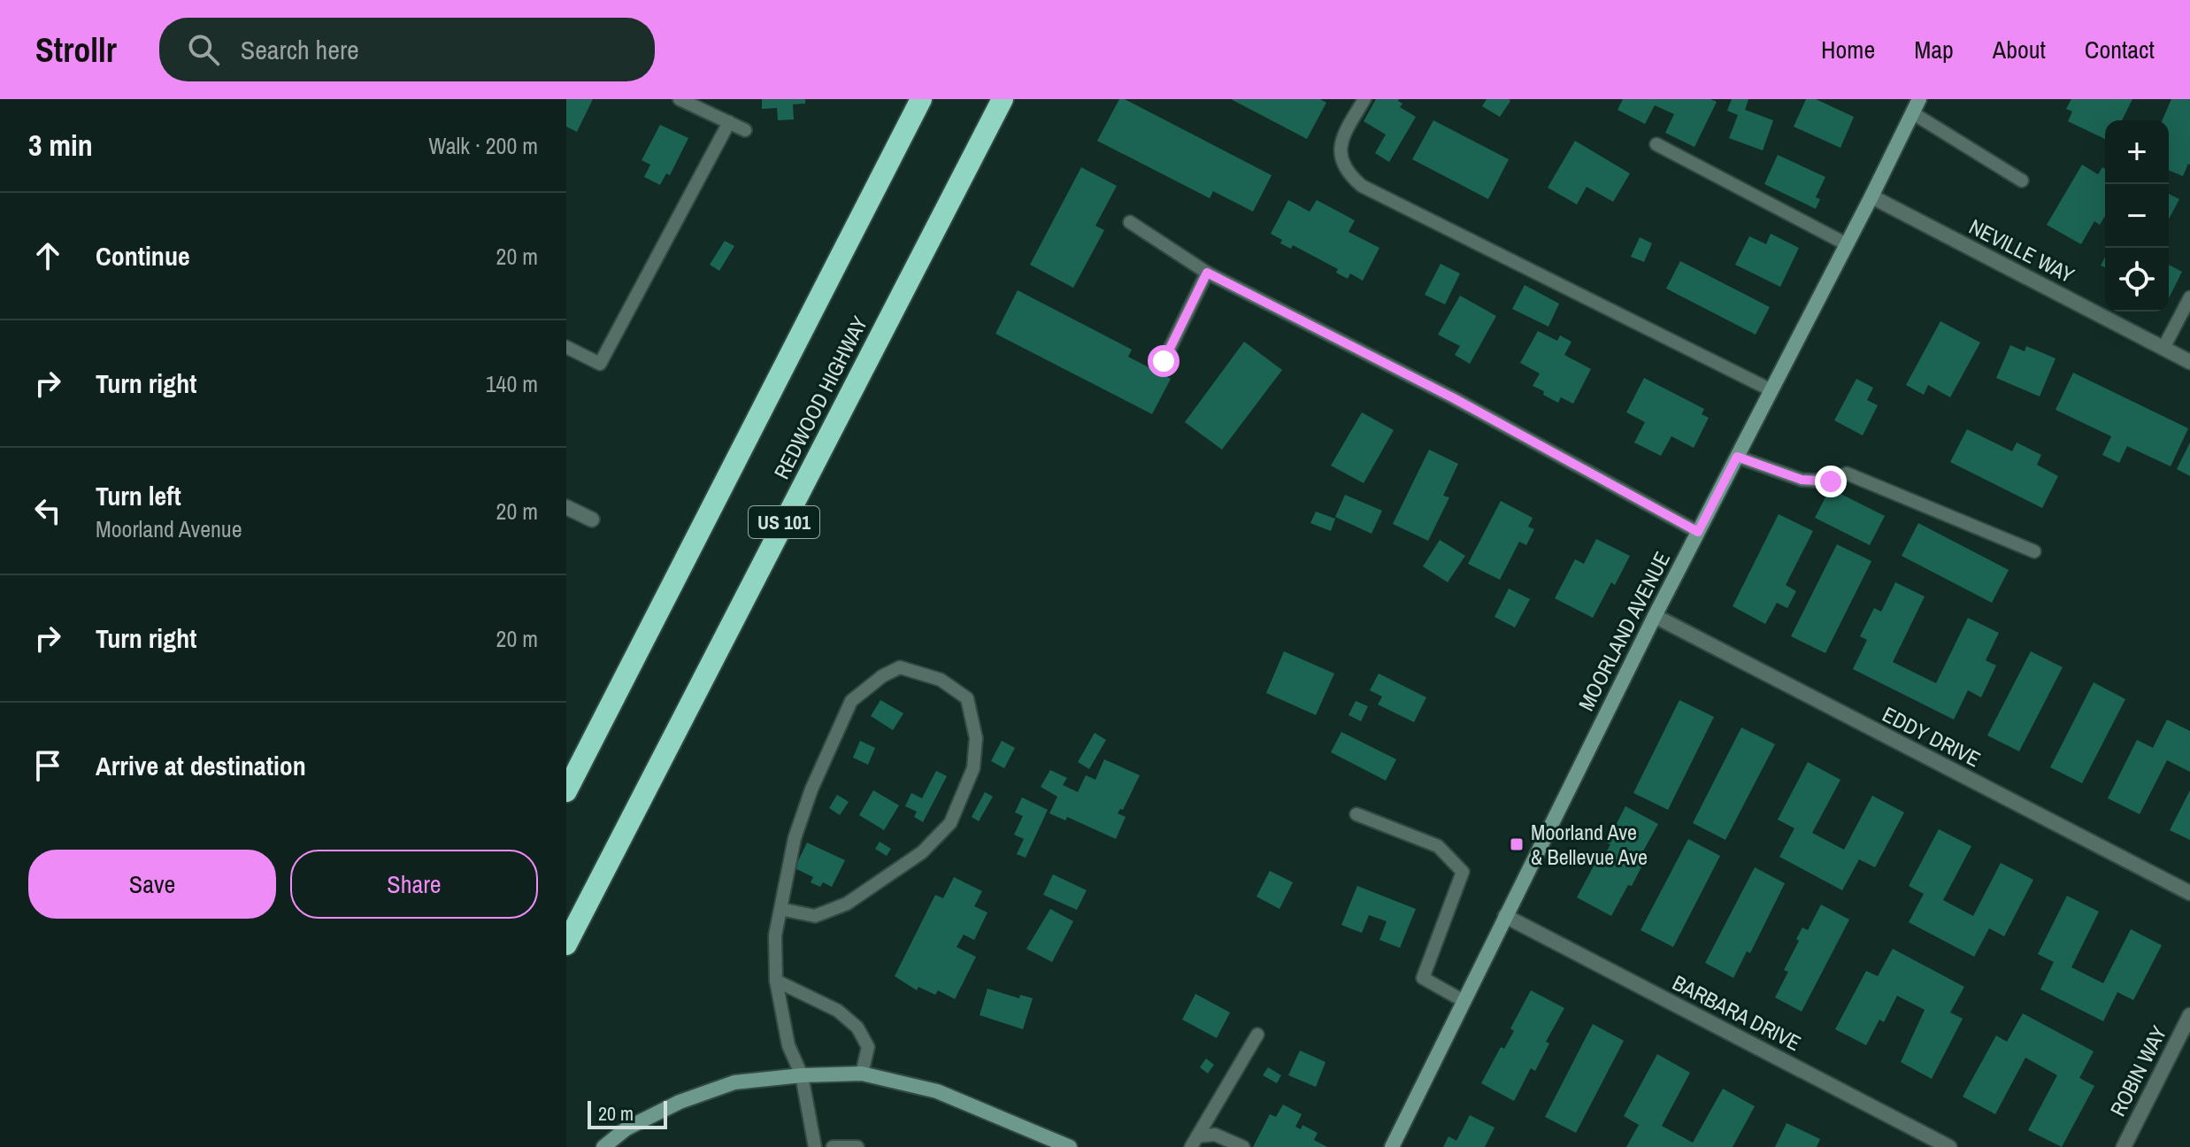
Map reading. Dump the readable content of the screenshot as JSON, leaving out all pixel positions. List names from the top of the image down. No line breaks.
{"streets":{"highway":["REDWOOD HIGHWAY","US 101"],"street":["NEVILLE WAY","MOORLAND AVENUE","EDDY DRIVE","BARBARA DRIVE","ROBIN WAY"]},"crossings":[["NEVILLE WAY","MOORLAND AVENUE"],["MOORLAND AVENUE","EDDY DRIVE"],["MOORLAND AVENUE","BARBARA DRIVE"]],"places":{"transit":["Moorland Ave & Bellevue Ave"]},"scale_bar":"20 m","page":{"header":"Strollr","search":"Search here","nav":["Home","Map","About","Contact"],"heading":["3 min","Walk · 200 m"],"map_buttons":["+","−"],"list":[["Continue","20 m"],["Turn right","140 m"],["Turn left","Moorland Avenue","20 m"],["Turn right","20 m"],"Arrive at destination"],"buttons":["Save","Share"],"scale":"20 m"}}
